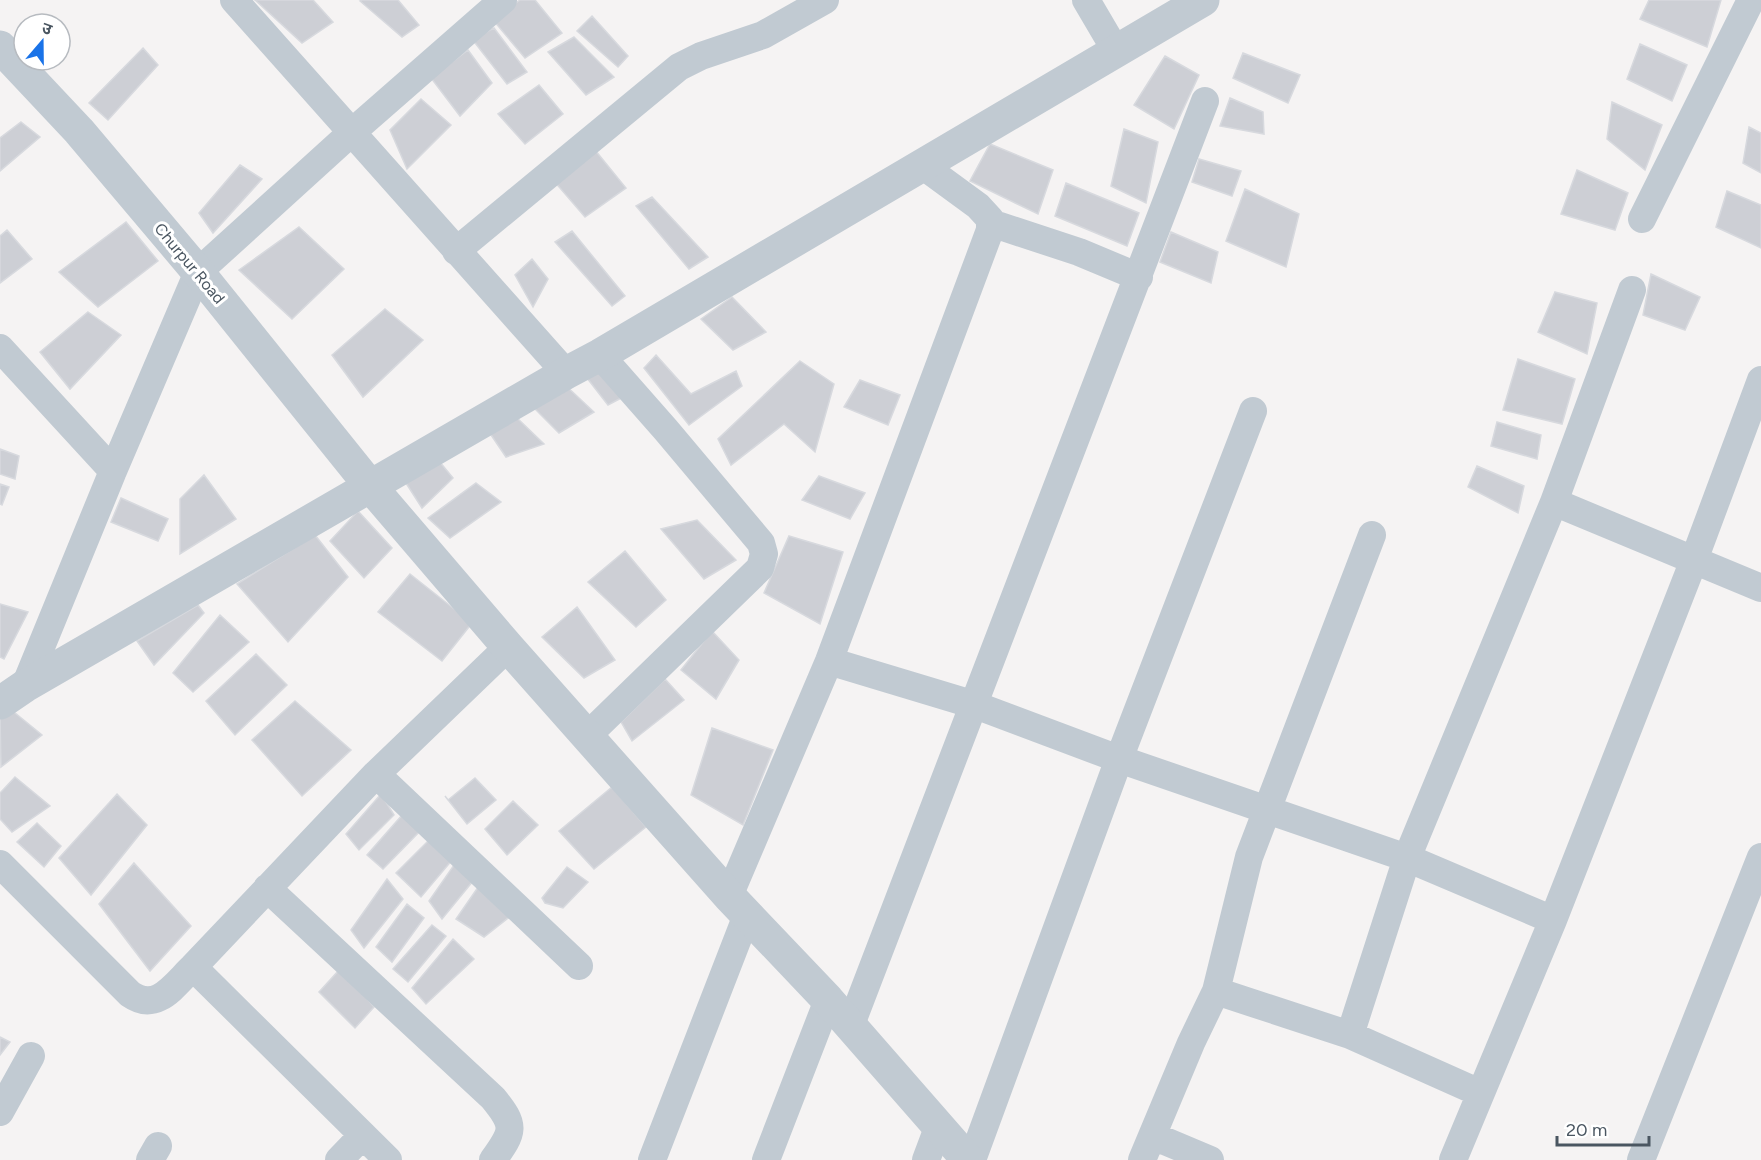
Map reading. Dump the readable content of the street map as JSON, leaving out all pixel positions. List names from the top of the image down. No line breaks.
{"streets":{"street":["Churpur Road"]},"scale_bar":"20 m","north":"top"}
